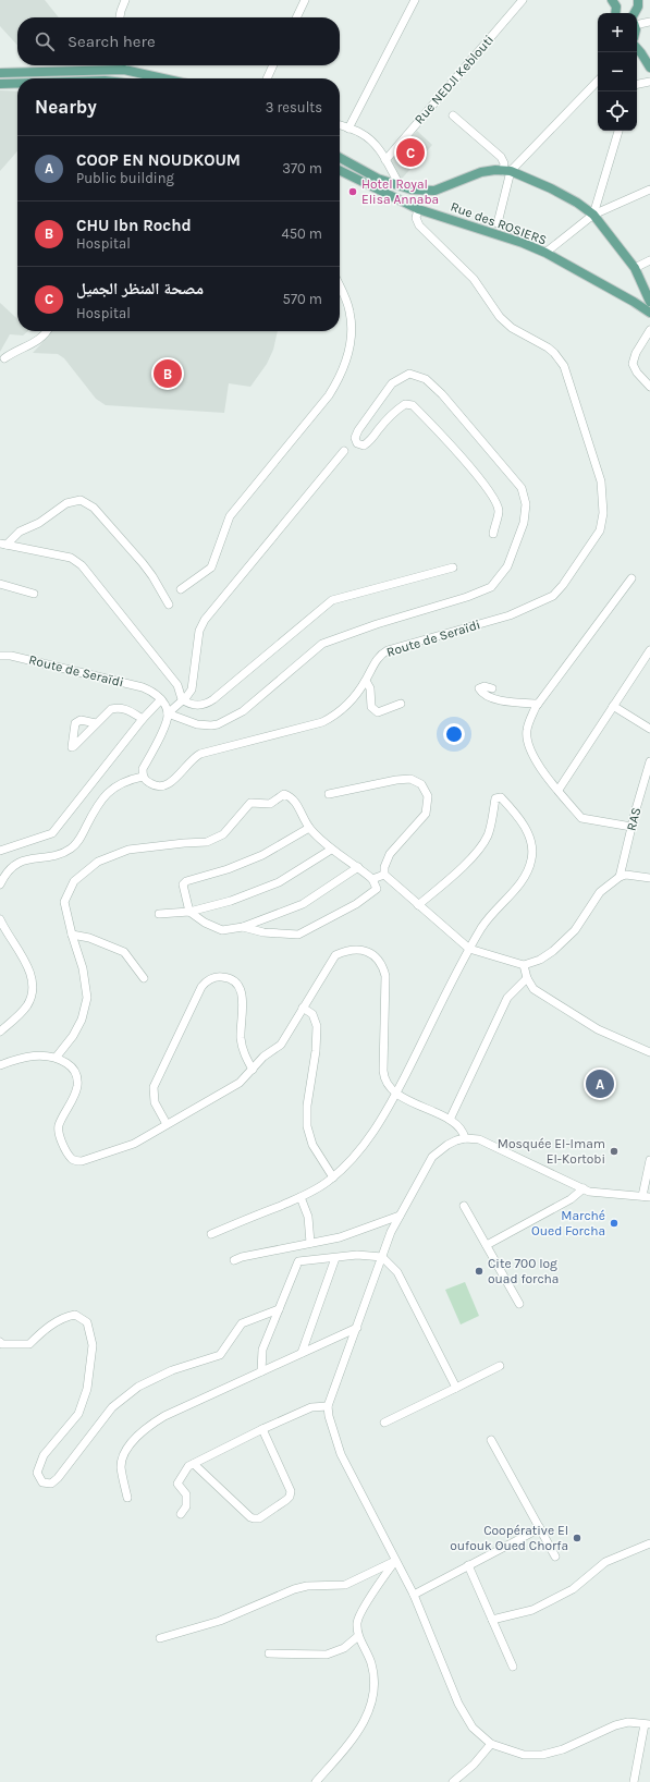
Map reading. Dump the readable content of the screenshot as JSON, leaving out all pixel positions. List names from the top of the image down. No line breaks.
{"streets":{"main road":["Rue des ROSIERS"],"street":["Rue NEDJI Keblouti","Route de Seraïdi","RAS"]},"crossings":[["Rue des ROSIERS","Route de Seraïdi"]],"places":["Hotel Royal Elisa Annaba","Mosquée El-Imam El-Kortobi","Marché Oued Forcha","Cite 700 log ouad forcha","Coopérative El oufouk Oued Chorfa"],"page":{"map_buttons":["+","−"],"search":"Search here","heading":["Nearby","3 results"],"list":[{"mark":"A","name":"COOP EN NOUDKOUM","note":"Public building","value":"370 m"},{"mark":"B","name":"CHU Ibn Rochd","note":"Hospital","value":"450 m"},{"mark":"C","name":"مصحة المنظر الجميل","note":"Hospital","value":"570 m"}],"pins":["C","B","A"]}}
